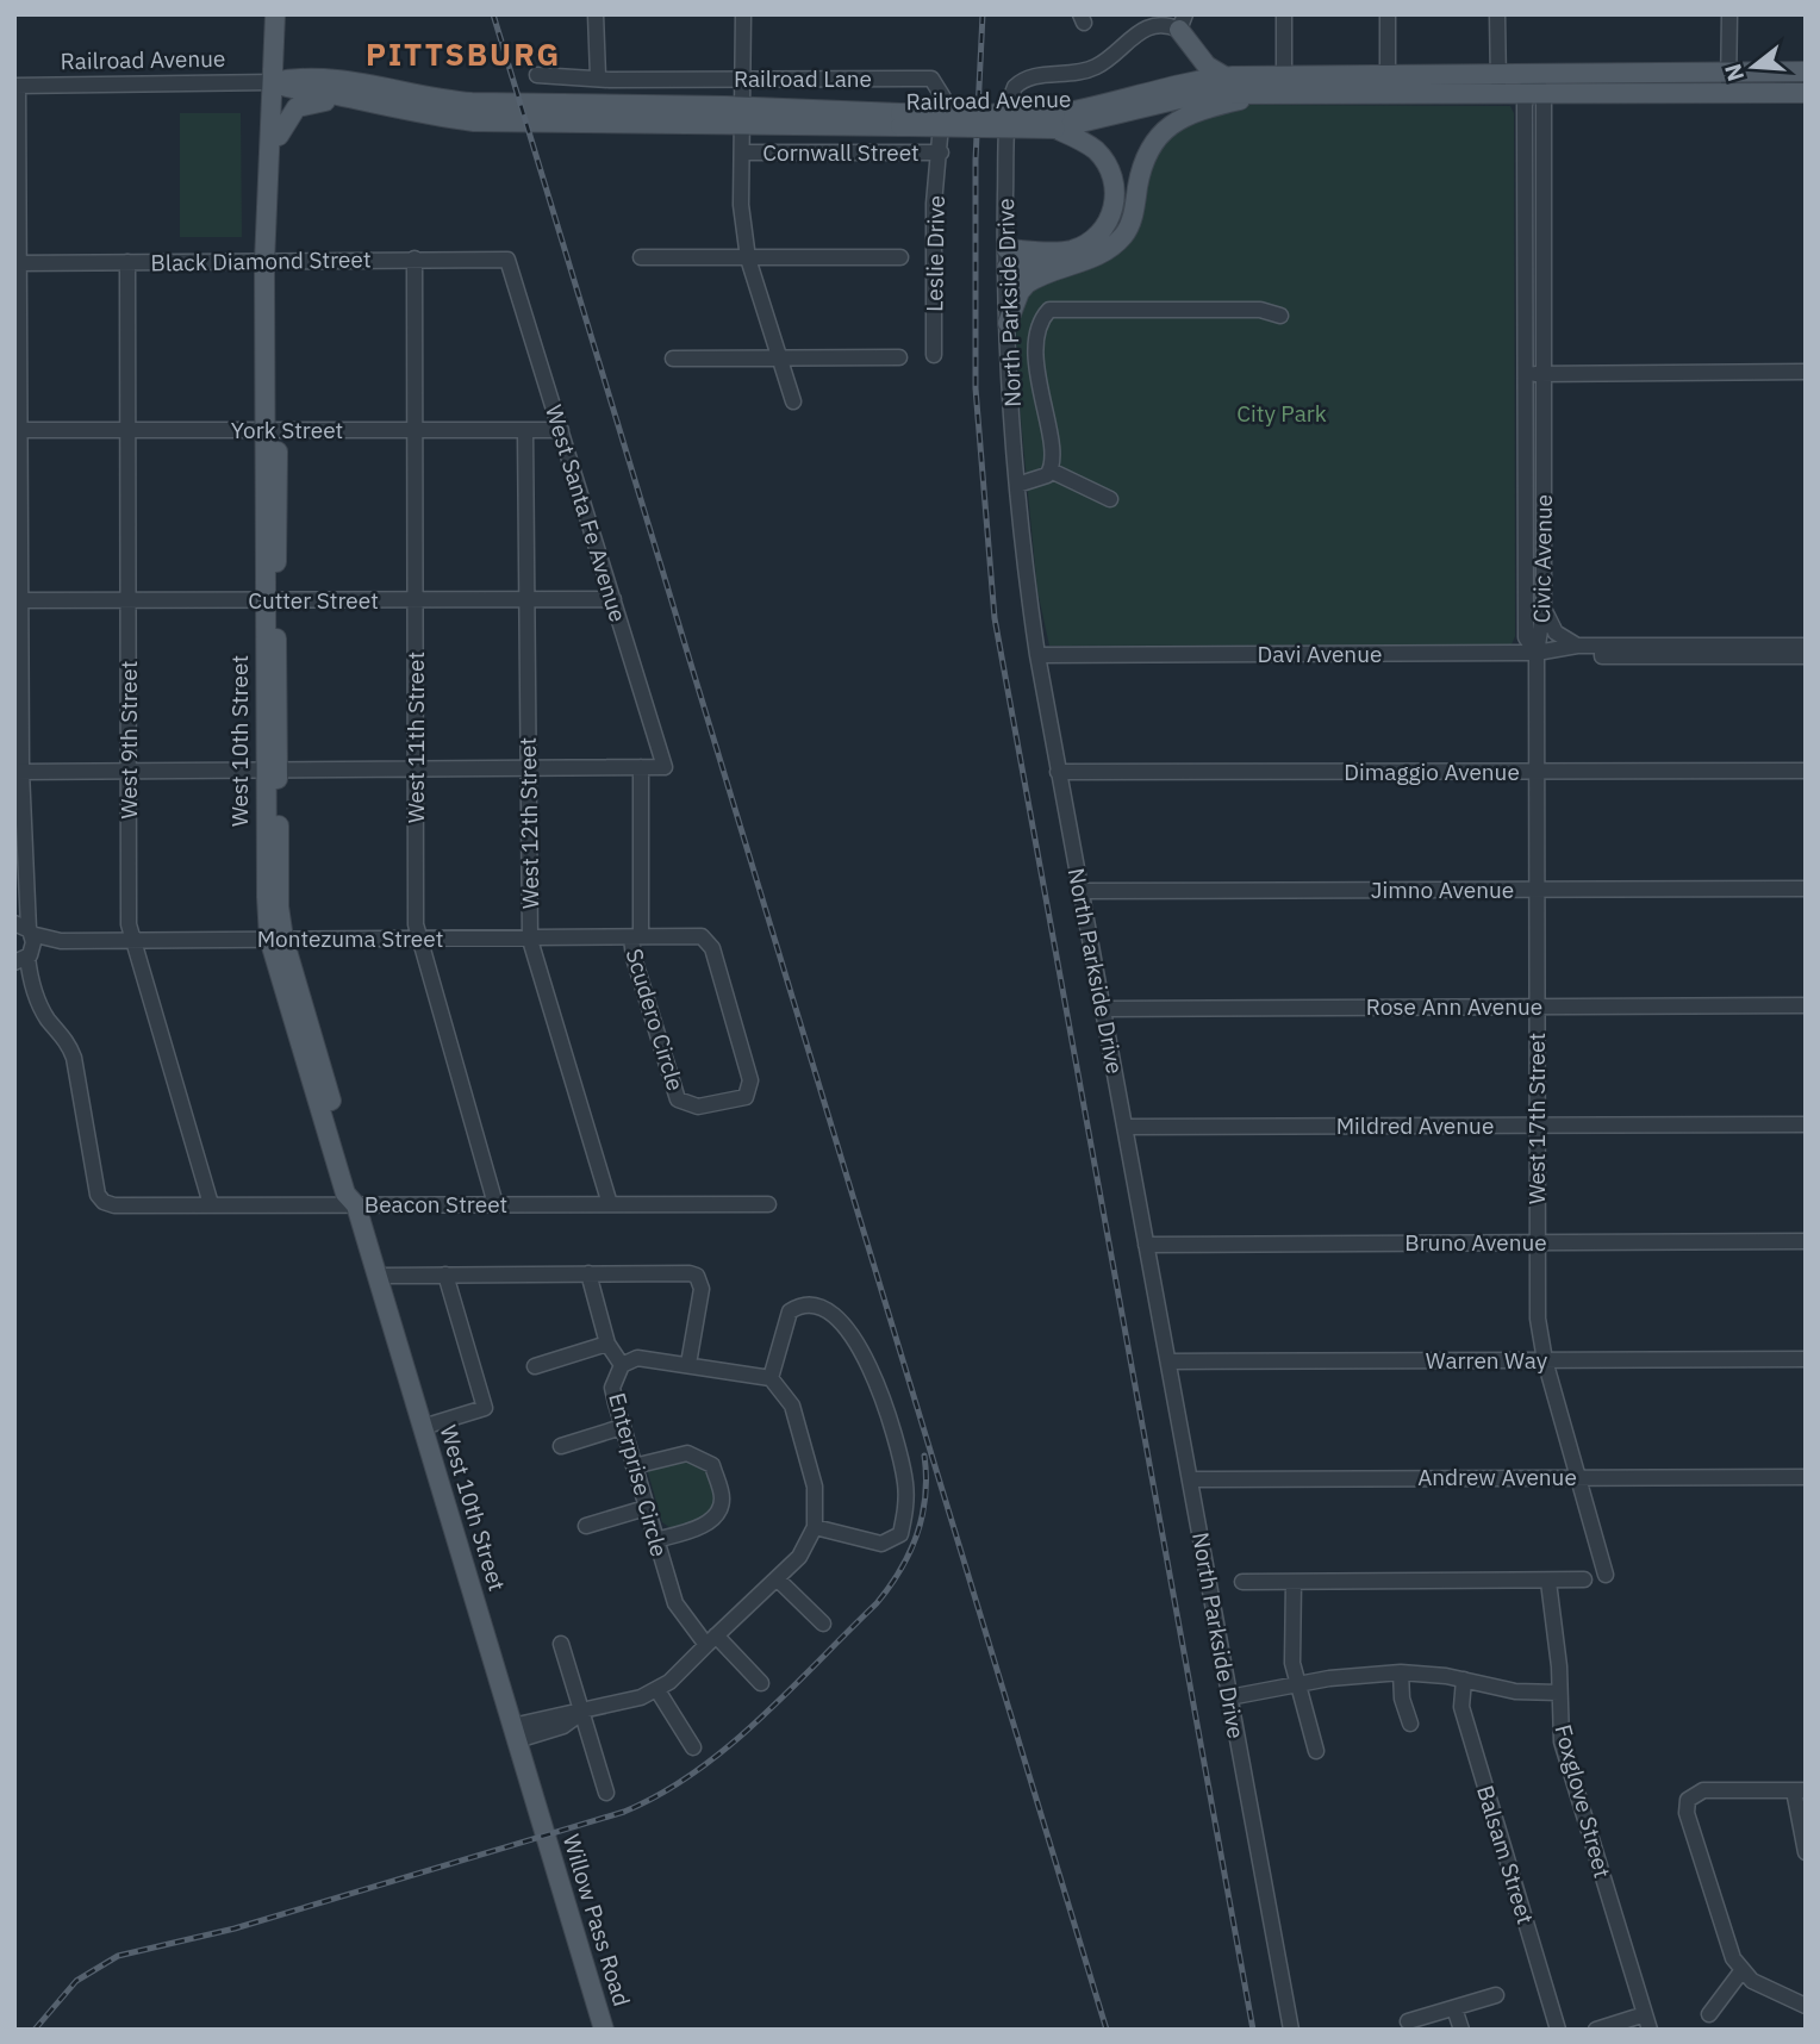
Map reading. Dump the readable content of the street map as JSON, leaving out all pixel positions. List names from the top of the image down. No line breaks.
{"streets":{"main road":["Railroad Avenue","West 10th Street","Willow Pass Road"],"street":["Railroad Lane","Cornwall Street","Leslie Drive","Black Diamond Street","North Parkside Drive","York Street","West Santa Fe Avenue","Civic Avenue","Cutter Street","Davi Avenue","West 11th Street","West 9th Street","Dimaggio Avenue","West 12th Street","Jimno Avenue","Montezuma Street","Rose Ann Avenue","Scudero Circle","West 17th Street","Mildred Avenue","Beacon Street","Bruno Avenue","Warren Way","Enterprise Circle","Andrew Avenue","Foxglove Street","Balsam Street"]},"crossings":[["Railroad Avenue","Civic Avenue"],["Railroad Lane","Cornwall Street"],["Railroad Lane","Leslie Drive"],["Cornwall Street","Leslie Drive"],["Black Diamond Street","West Santa Fe Avenue"],["Black Diamond Street","West 11th Street"],["Black Diamond Street","West 9th Street"],["Black Diamond Street","West 10th Street"],["North Parkside Drive","Davi Avenue"],["North Parkside Drive","Dimaggio Avenue"],["North Parkside Drive","Jimno Avenue"],["North Parkside Drive","Rose Ann Avenue"],["North Parkside Drive","Mildred Avenue"],["North Parkside Drive","Bruno Avenue"],["North Parkside Drive","Warren Way"],["North Parkside Drive","Andrew Avenue"],["York Street","West Santa Fe Avenue"],["York Street","West 11th Street"],["York Street","West 9th Street"],["York Street","West 10th Street"],["York Street","West 12th Street"],["West Santa Fe Avenue","Cutter Street"],["Civic Avenue","Davi Avenue"],["Civic Avenue","West 17th Street"],["Cutter Street","West 11th Street"],["Cutter Street","West 9th Street"],["Cutter Street","West 10th Street"],["Cutter Street","West 12th Street"],["Davi Avenue","West 17th Street"],["West 11th Street","Montezuma Street"],["West 11th Street","Beacon Street"],["West 9th Street","Montezuma Street"],["West 9th Street","Beacon Street"],["West 10th Street","Montezuma Street"],["West 10th Street","Beacon Street"],["West 10th Street","Willow Pass Road"],["Dimaggio Avenue","West 17th Street"],["West 12th Street","Montezuma Street"],["West 12th Street","Beacon Street"],["Jimno Avenue","West 17th Street"],["Montezuma Street","Scudero Circle"],["Montezuma Street","Beacon Street"],["Rose Ann Avenue","West 17th Street"],["West 17th Street","Mildred Avenue"],["West 17th Street","Bruno Avenue"],["West 17th Street","Warren Way"],["West 17th Street","Andrew Avenue"]],"districts":["PITTSBURG"],"parks":["City Park"],"north":"left"}
